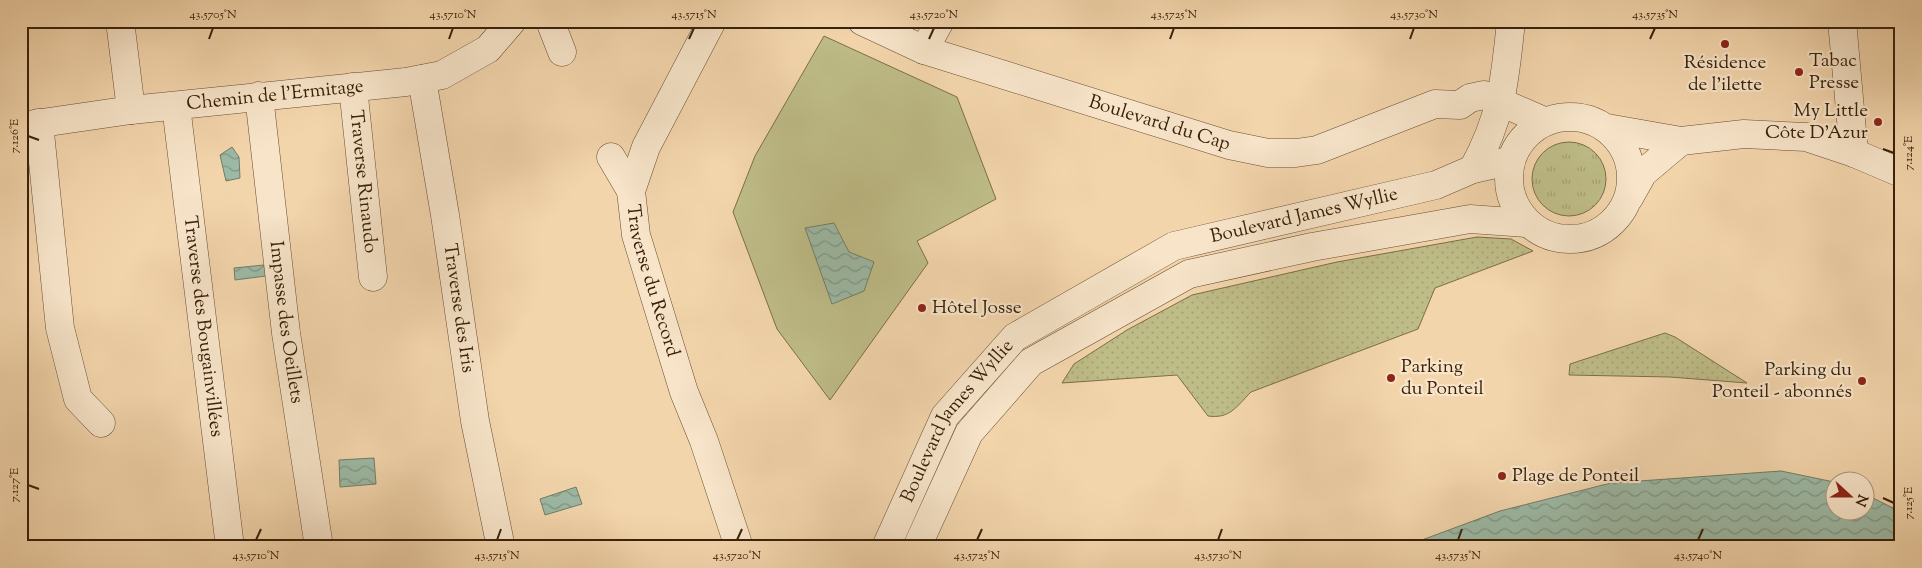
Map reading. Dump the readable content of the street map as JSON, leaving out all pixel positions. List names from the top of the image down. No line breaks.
{"streets":{"street":["Chemin de l'Ermitage","Boulevard du Cap","Traverse Rinaudo","Boulevard James Wyllie","Traverse du Record","Traverse des Iris","Impasse des Oeillets","Traverse des Bougainvillées"]},"crossings":[["Chemin de l'Ermitage","Traverse Rinaudo"],["Chemin de l'Ermitage","Traverse des Iris"],["Chemin de l'Ermitage","Impasse des Oeillets"],["Chemin de l'Ermitage","Traverse des Bougainvillées"],["Boulevard du Cap","Boulevard James Wyllie"]],"places":["Résidence de l'ilette","Tabac Presse","My Little Côte D'Azur","Hôtel Josse","Parking du Ponteil","Parking du Ponteil - abonnés","Plage de Ponteil"],"north":"right","coordinates":["43.5705°N","43.5710°N","43.5715°N","43.5720°N","43.5725°N","43.5730°N","43.5735°N","7.126°E","7.124°E","7.127°E","7.125°E","43.5740°N"]}
